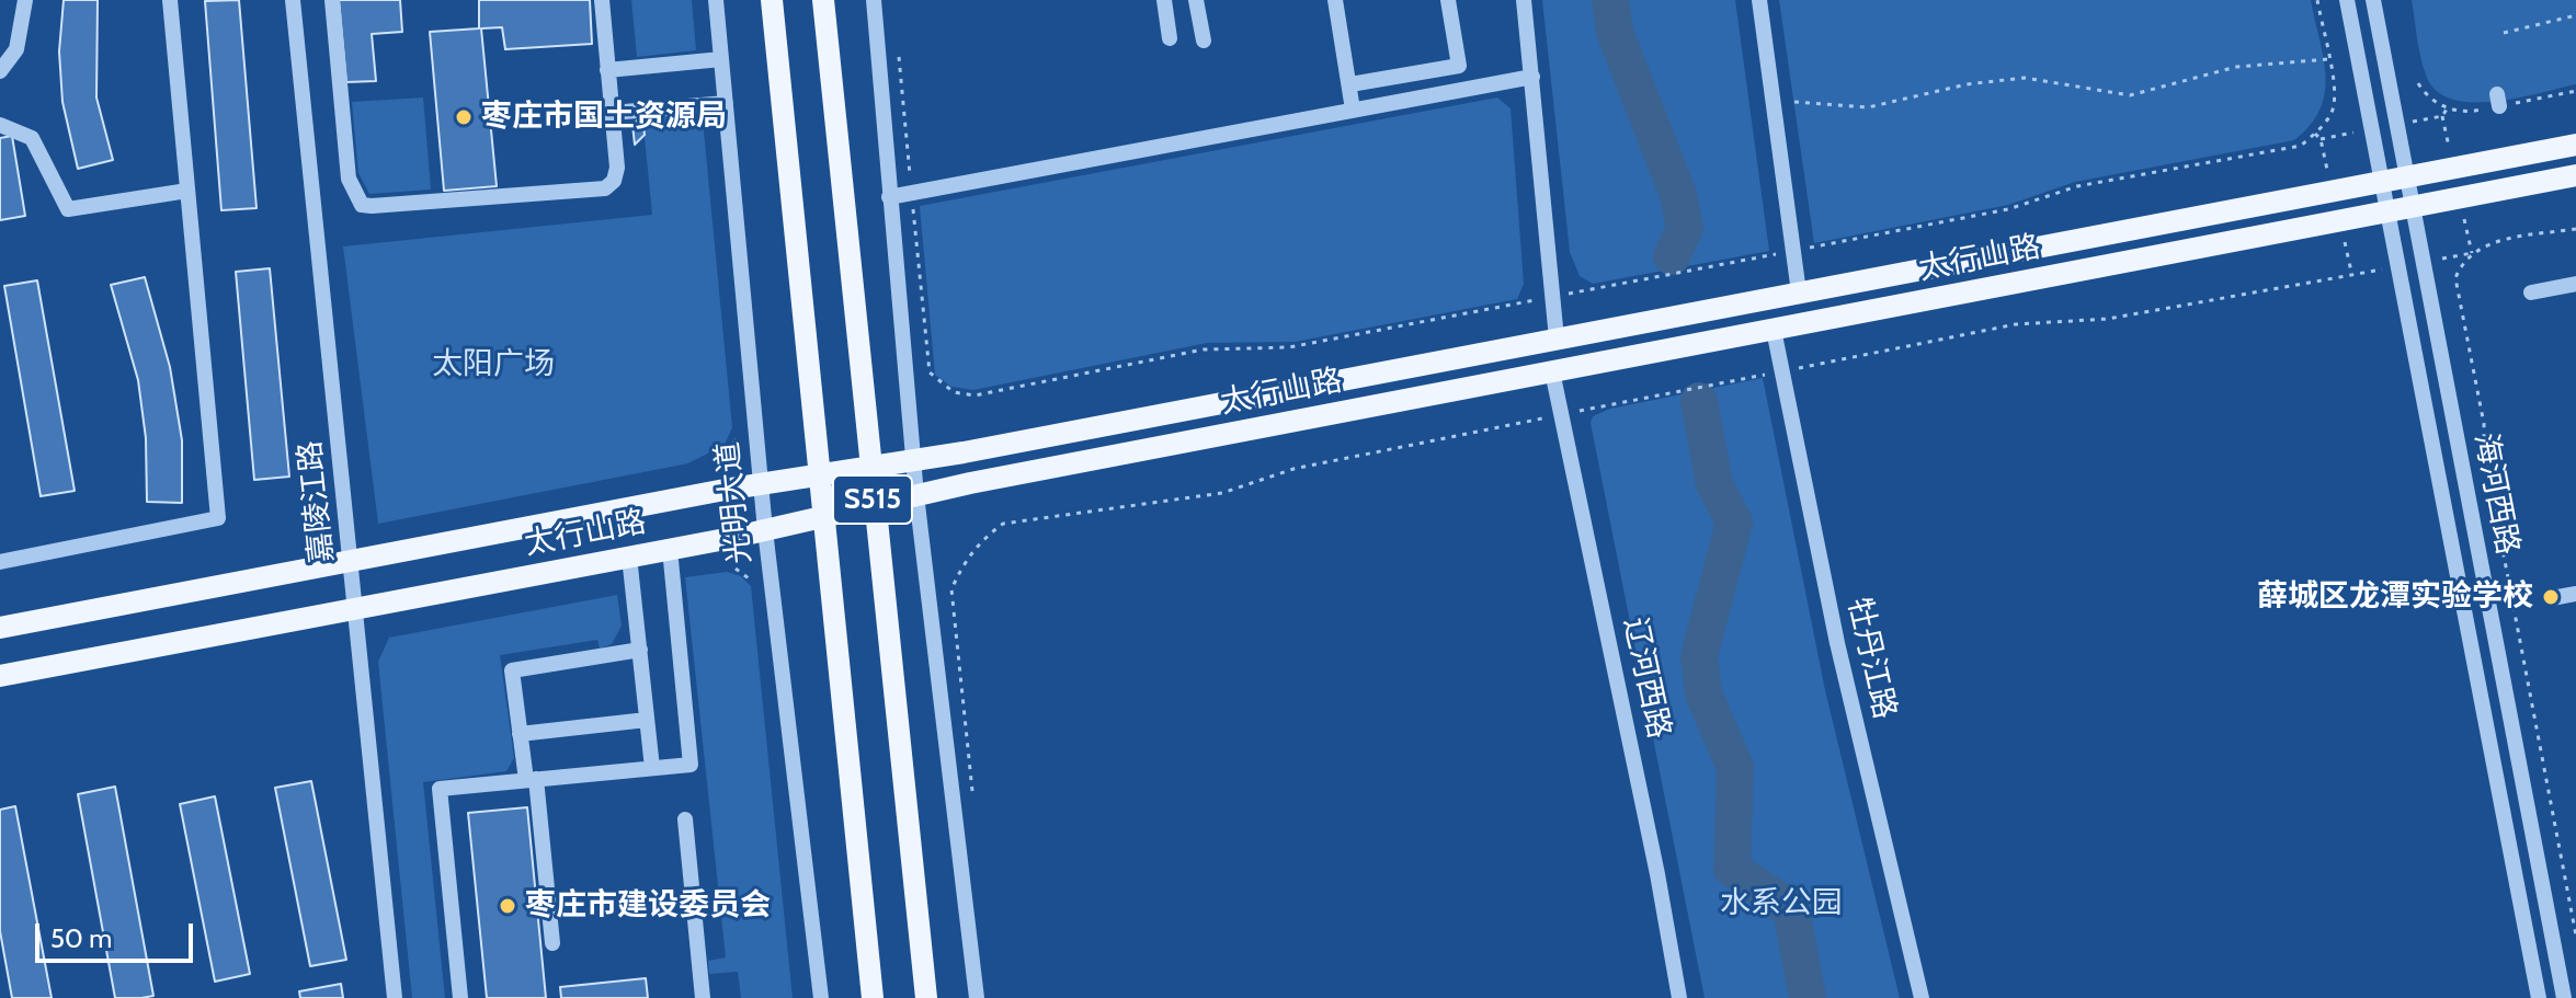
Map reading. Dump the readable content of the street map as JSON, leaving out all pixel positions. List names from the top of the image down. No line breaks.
{"streets":{"main road":["太行山路","S515"],"street":["海河西路","嘉陵江路","光明大道","牡丹江路","辽河西路"]},"crossings":[["太行山路","海河西路"],["太行山路","S515"],["太行山路","嘉陵江路"],["太行山路","光明大道"],["太行山路","牡丹江路"],["太行山路","辽河西路"]],"parks":["太阳广场","水系公园"],"places":["枣庄市国土资源局","薛城区龙潭实验学校","枣庄市建设委员会"],"scale_bar":"50 m"}
